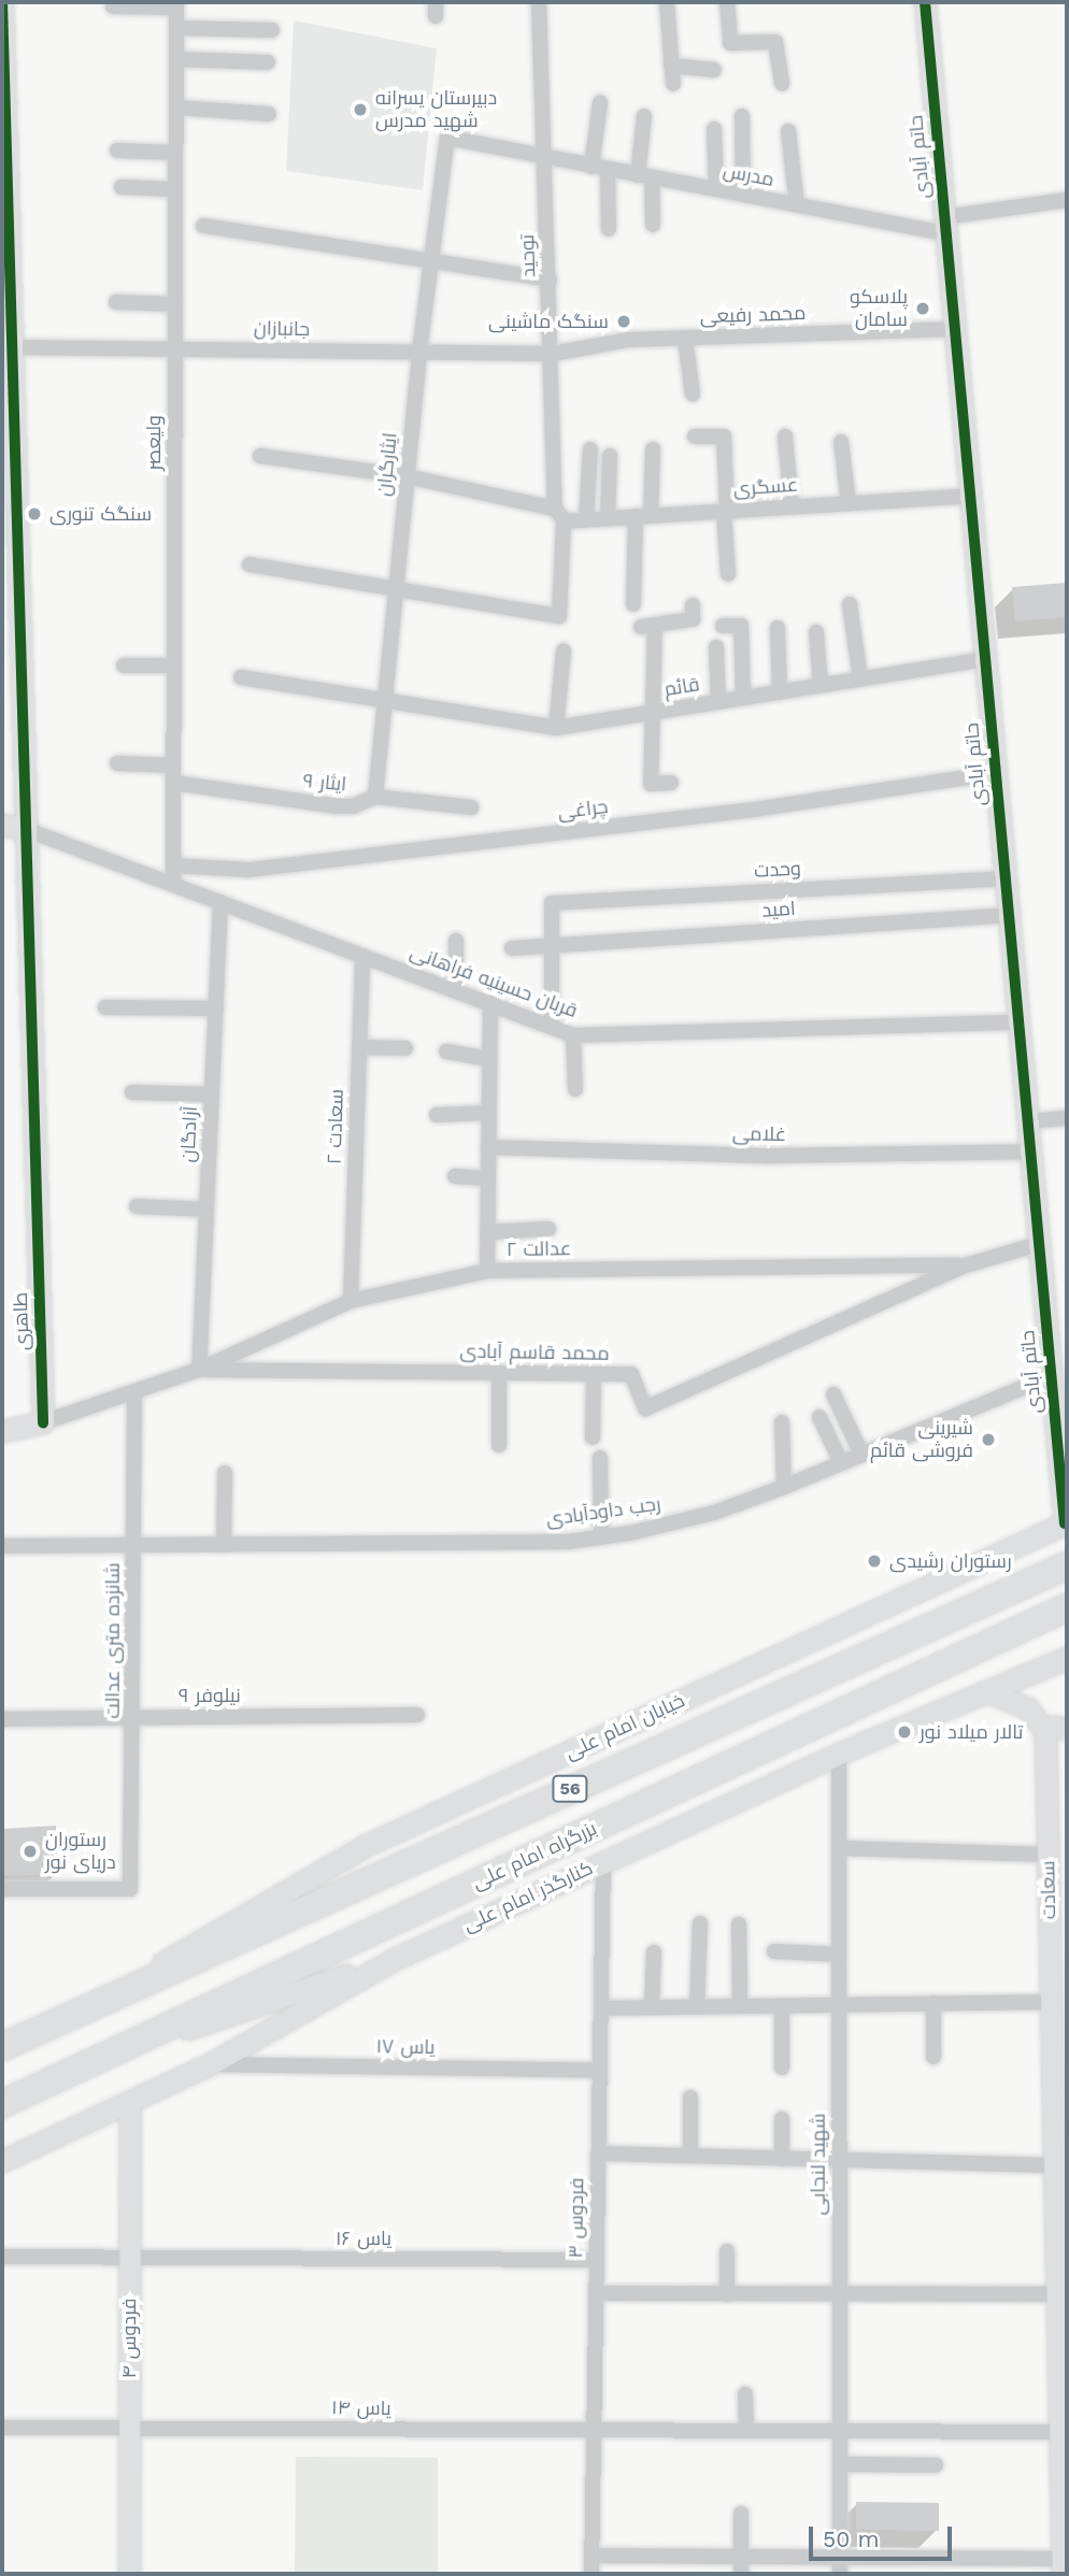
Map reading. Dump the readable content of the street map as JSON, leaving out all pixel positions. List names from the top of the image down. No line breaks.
{"streets":{"highway":["56","بزرگراه امام علی"],"street":["حاتم آبادی","مدرس","توحید","محمد رفیعی","جانبازان","ولیعصر","ایثارگران","عسگری","قائم","ایثار ۹","چراغی","وحدت","امید","قربان حسینیه فراهانی","سعادت ۲","آزادگان","غلامی","عدالت ۲","طاهری","محمد قاسم آبادی","رجب داودآبادی","شانزده متری عدالت","نیلوفر ۹","خیابان امام علی","سعادت","کنارگذر امام علی","یاس ۱۷","شهید لنجابی","فردوس ۳","یاس ۱۶","فردوس ۴","یاس ۱۴"]},"crossings":[["حاتم آبادی","مدرس"],["حاتم آبادی","محمد رفیعی"],["حاتم آبادی","عسگری"],["حاتم آبادی","قائم"],["حاتم آبادی","چراغی"],["حاتم آبادی","وحدت"],["حاتم آبادی","امید"],["حاتم آبادی","قربان حسینیه فراهانی"],["حاتم آبادی","غلامی"],["حاتم آبادی","محمد قاسم آبادی"],["حاتم آبادی","رجب داودآبادی"],["حاتم آبادی","خیابان امام علی"],["مدرس","توحید"],["مدرس","ایثارگران"],["توحید","محمد رفیعی"],["توحید","جانبازان"],["توحید","ایثارگران"],["توحید","عسگری"],["محمد رفیعی","جانبازان"],["جانبازان","ولیعصر"],["جانبازان","ایثارگران"],["جانبازان","طاهری"],["ولیعصر","ایثار ۹"],["ولیعصر","چراغی"],["ولیعصر","قربان حسینیه فراهانی"],["ایثارگران","عسگری"],["ایثارگران","قائم"],["ایثارگران","ایثار ۹"],["وحدت","امید"],["قربان حسینیه فراهانی","سعادت ۲"],["قربان حسینیه فراهانی","آزادگان"],["قربان حسینیه فراهانی","طاهری"],["سعادت ۲","عدالت ۲"],["آزادگان","عدالت ۲"],["آزادگان","محمد قاسم آبادی"],["عدالت ۲","طاهری"],["عدالت ۲","محمد قاسم آبادی"],["عدالت ۲","شانزده متری عدالت"],["رجب داودآبادی","شانزده متری عدالت"],["شانزده متری عدالت","نیلوفر ۹"],["خیابان امام علی","56"],["سعادت","یاس ۱۴"],["کنارگذر امام علی","یاس ۱۷"],["کنارگذر امام علی","شهید لنجابی"],["کنارگذر امام علی","فردوس ۳"],["کنارگذر امام علی","فردوس ۴"],["یاس ۱۷","فردوس ۳"],["شهید لنجابی","یاس ۱۴"],["فردوس ۳","یاس ۱۶"],["فردوس ۳","یاس ۱۴"],["یاس ۱۶","فردوس ۴"],["فردوس ۴","یاس ۱۴"]],"places":["دبیرستان پسرانه شهید مدرس","پلاسکو سامان","سنگک ماشینی","سنگک تنوری","شیرینی فروشی قائم","رستوران رشیدی","تالار میلاد نور","رستوران دریای نور"],"scale_bar":"50 m"}
